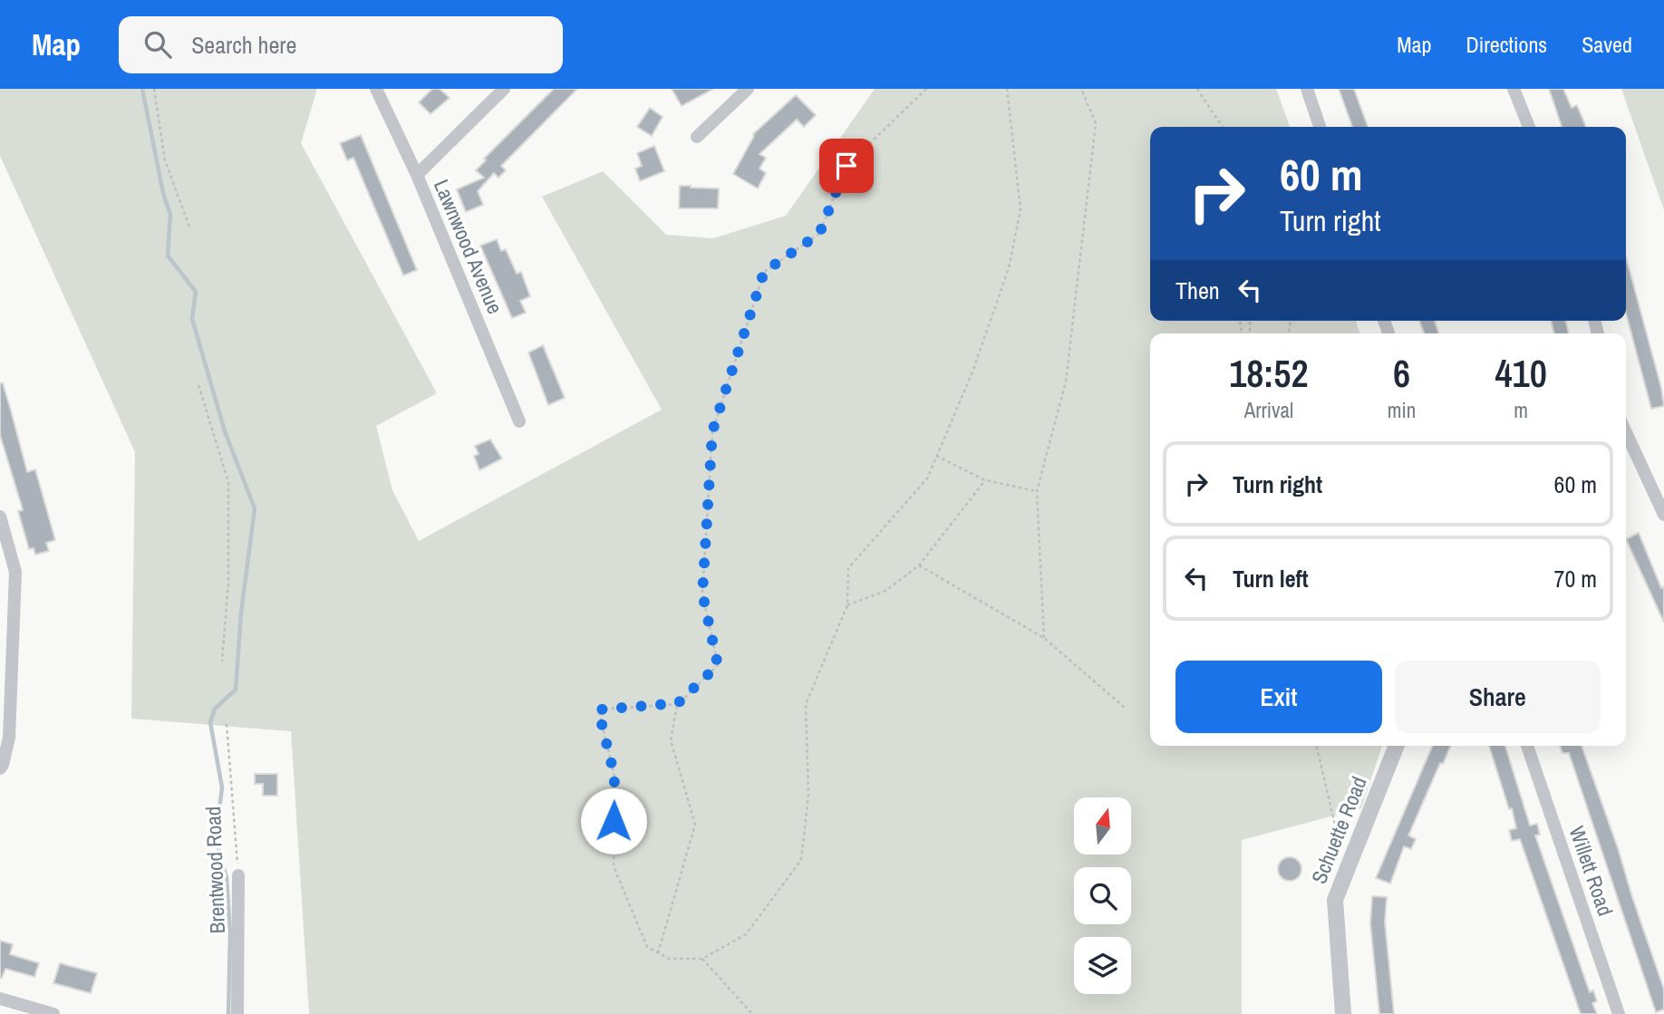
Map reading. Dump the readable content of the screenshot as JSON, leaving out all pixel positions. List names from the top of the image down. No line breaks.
{"streets":{"street":["Lawnwood Avenue","Schuette Road","Brentwood Road","Willett Road"]},"north":"top","page":{"header":"Map","search":"Search here","nav":["Map","Directions","Saved"],"turn":["60 m","Turn right"],"then":"Then","eta":["18:52","Arrival","6","min","410","m"],"list":[{"name":"Turn right","value":"60 m"},{"name":"Turn left","value":"70 m"}],"buttons":["Exit","Share"]}}
